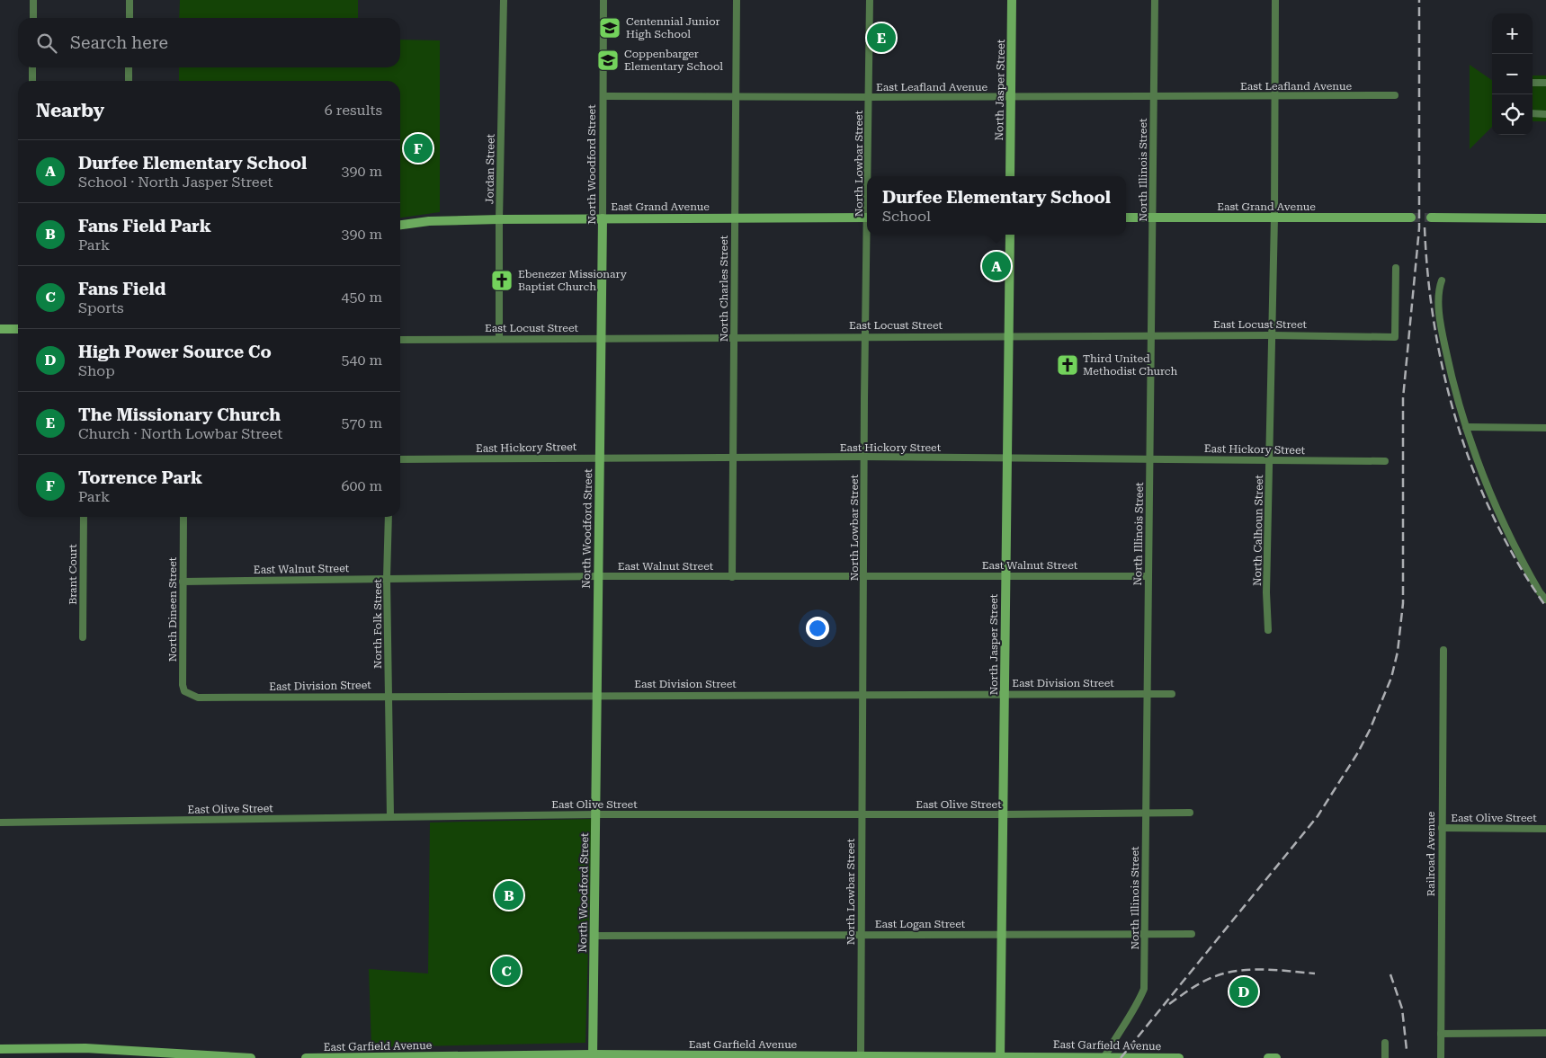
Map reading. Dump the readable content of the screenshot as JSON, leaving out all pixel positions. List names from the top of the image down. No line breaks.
{"streets":{"street":["East Leafland Avenue","North Jasper Street","North Lowbar Street","North Woodford Street","Jordan Street","North Illinois Street","East Grand Avenue","North Charles Street","East Locust Street","East Hickory Street","North Calhoun Street","East Walnut Street","Brant Court","North Dineen Street","North Folk Street","East Division Street","East Olive Street","Railroad Avenue","East Logan Street","East Garfield Avenue"]},"crossings":[["East Leafland Avenue","North Jasper Street"],["East Leafland Avenue","North Lowbar Street"],["East Leafland Avenue","North Woodford Street"],["East Leafland Avenue","North Illinois Street"],["East Leafland Avenue","North Charles Street"],["East Leafland Avenue","North Calhoun Street"],["North Jasper Street","East Locust Street"],["North Jasper Street","East Hickory Street"],["North Jasper Street","East Walnut Street"],["North Jasper Street","East Division Street"],["North Jasper Street","East Olive Street"],["North Jasper Street","East Logan Street"],["North Jasper Street","East Garfield Avenue"],["North Lowbar Street","East Locust Street"],["North Lowbar Street","East Hickory Street"],["North Lowbar Street","East Walnut Street"],["North Lowbar Street","East Division Street"],["North Lowbar Street","East Olive Street"],["North Lowbar Street","East Logan Street"],["North Lowbar Street","East Garfield Avenue"],["North Woodford Street","East Grand Avenue"],["North Woodford Street","East Locust Street"],["North Woodford Street","East Hickory Street"],["North Woodford Street","East Walnut Street"],["North Woodford Street","East Division Street"],["North Woodford Street","East Olive Street"],["North Woodford Street","East Logan Street"],["North Woodford Street","East Garfield Avenue"],["Jordan Street","East Grand Avenue"],["Jordan Street","East Locust Street"],["North Illinois Street","East Grand Avenue"],["North Illinois Street","East Locust Street"],["North Illinois Street","East Hickory Street"],["North Illinois Street","East Walnut Street"],["North Illinois Street","East Division Street"],["North Illinois Street","East Olive Street"],["North Illinois Street","East Logan Street"],["North Illinois Street","East Garfield Avenue"],["East Grand Avenue","North Charles Street"],["East Grand Avenue","North Calhoun Street"],["North Charles Street","East Locust Street"],["North Charles Street","East Hickory Street"],["North Charles Street","East Walnut Street"],["East Locust Street","North Calhoun Street"],["East Hickory Street","North Calhoun Street"],["East Walnut Street","North Dineen Street"],["East Walnut Street","North Folk Street"],["North Dineen Street","East Division Street"],["North Folk Street","East Division Street"],["North Folk Street","East Olive Street"],["East Olive Street","Railroad Avenue"]],"places":{"school or university":["Centennial Junior High School","Coppenbarger Elementary School"],"church":["Ebenezer Missionary Baptist Church","Third United Methodist Church"]},"page":{"map_buttons":["+","−"],"search":"Search here","pins":["E","F","A","B","C","D"],"heading":["Nearby","6 results"],"list":[{"mark":"A","name":"Durfee Elementary School","note":"School · North Jasper Street","value":"390 m"},{"mark":"B","name":"Fans Field Park","note":"Park","value":"390 m"},{"mark":"C","name":"Fans Field","note":"Sports","value":"450 m"},{"mark":"D","name":"High Power Source Co","note":"Shop","value":"540 m"},{"mark":"E","name":"The Missionary Church","note":"Church · North Lowbar Street","value":"570 m"},{"mark":"F","name":"Torrence Park","note":"Park","value":"600 m"}],"popup":["Durfee Elementary School","School"]}}
